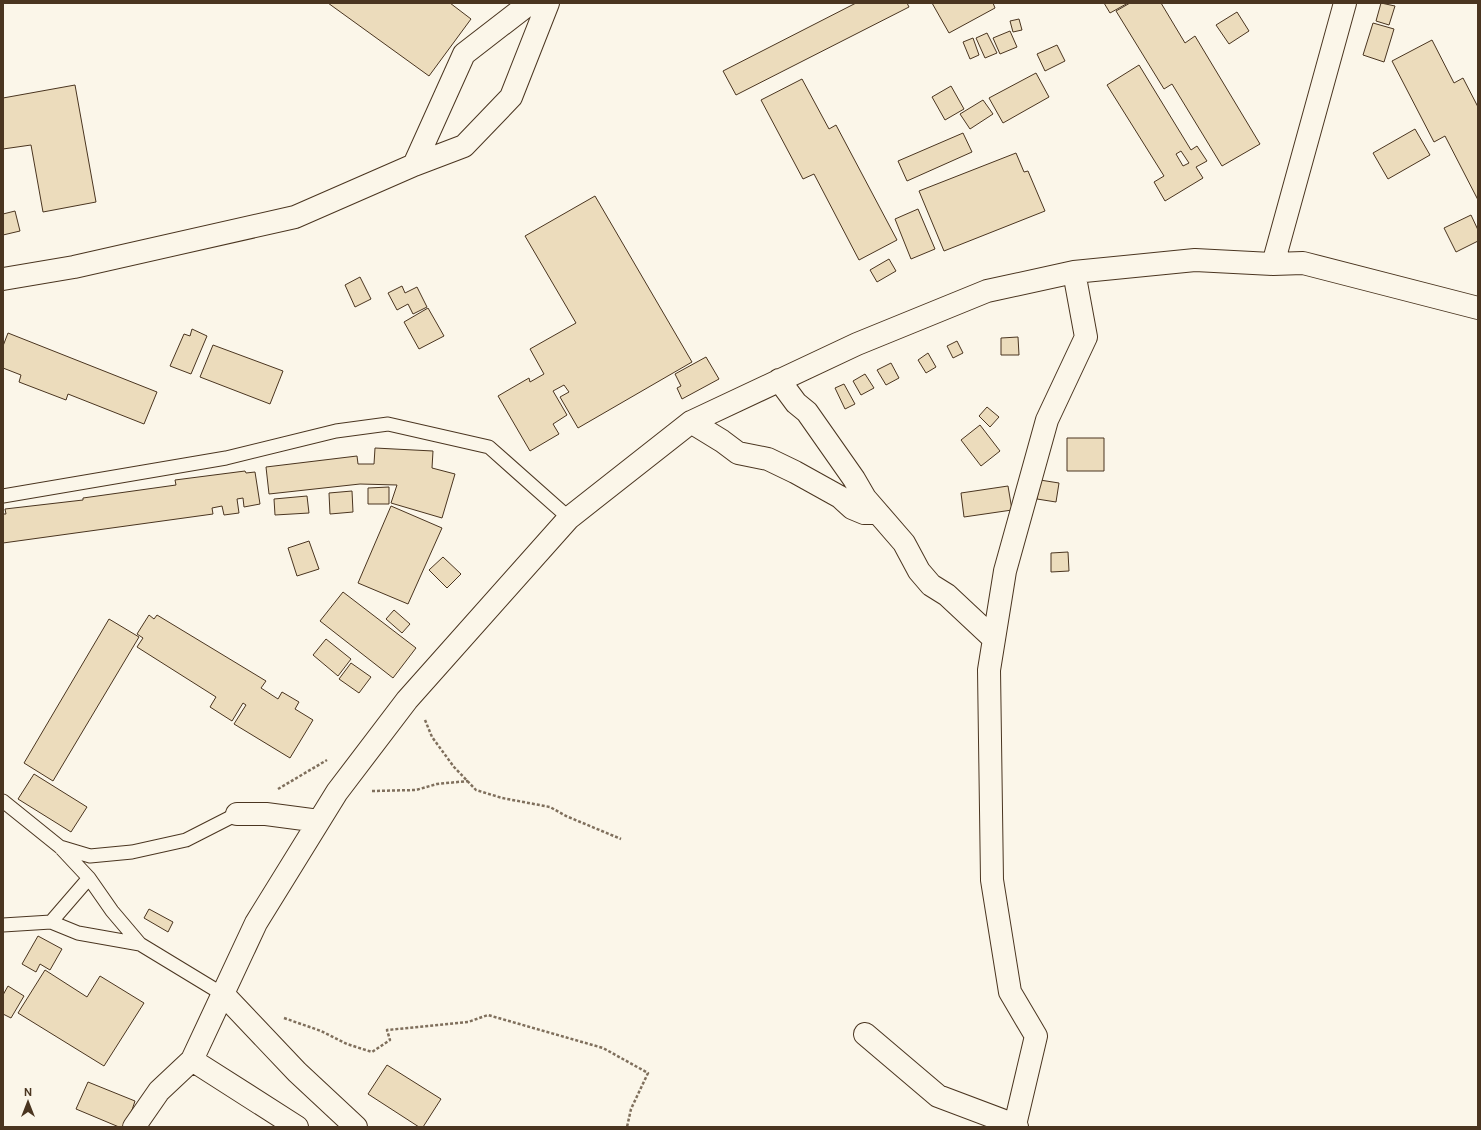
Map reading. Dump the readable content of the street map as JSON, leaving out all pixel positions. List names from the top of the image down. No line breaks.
{"north":"top"}
